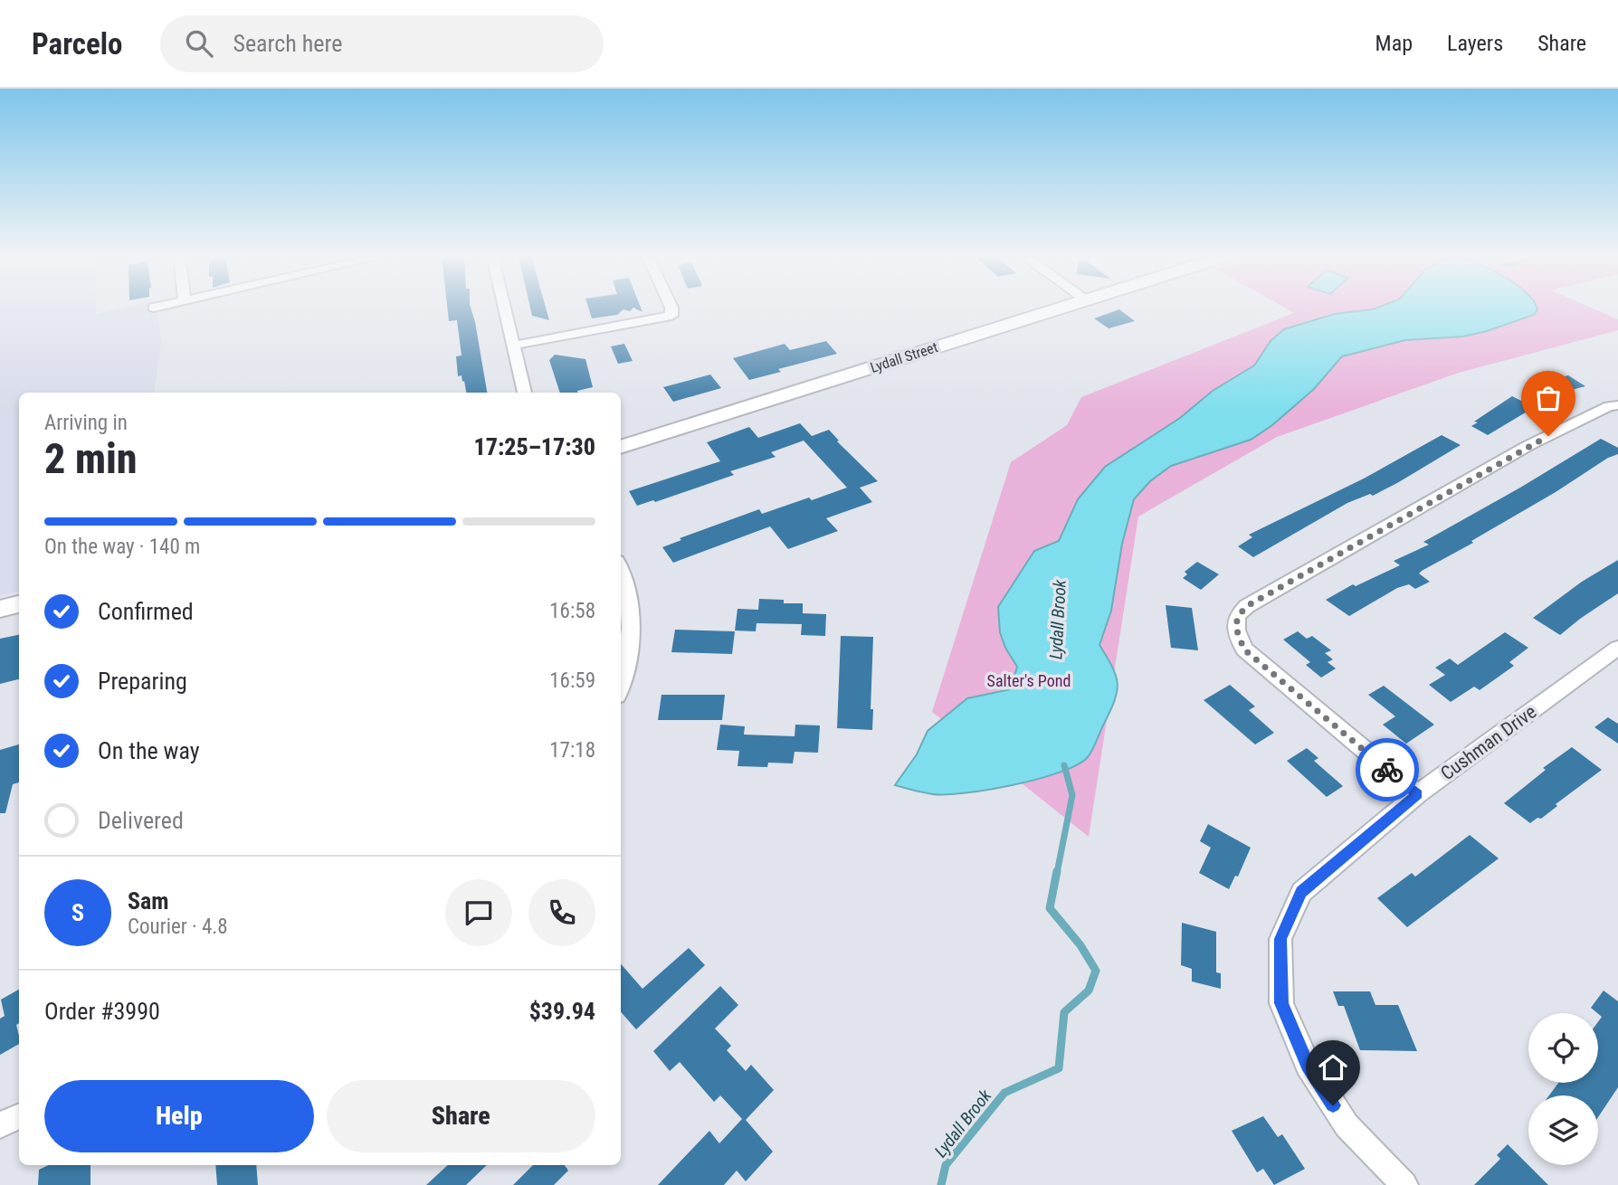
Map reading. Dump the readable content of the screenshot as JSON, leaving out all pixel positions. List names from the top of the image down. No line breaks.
{"streets":{"street":["Lydall Street","Cushman Drive"]},"water":["Lydall Brook"],"parks":["Salter's Pond"],"page":{"header":"Parcelo","search":"Search here","nav":["Map","Layers","Share"],"heading":["2 min","Arriving in","17:25–17:30"],"panel":["Sam","Courier · 4.8","Order #3990","$39.94"],"bar":"On the way · 140 m","list":[["Confirmed","16:58"],["Preparing","16:59"],["On the way","17:18"],"Delivered"],"round":"S","buttons":["Help","Share"]}}
